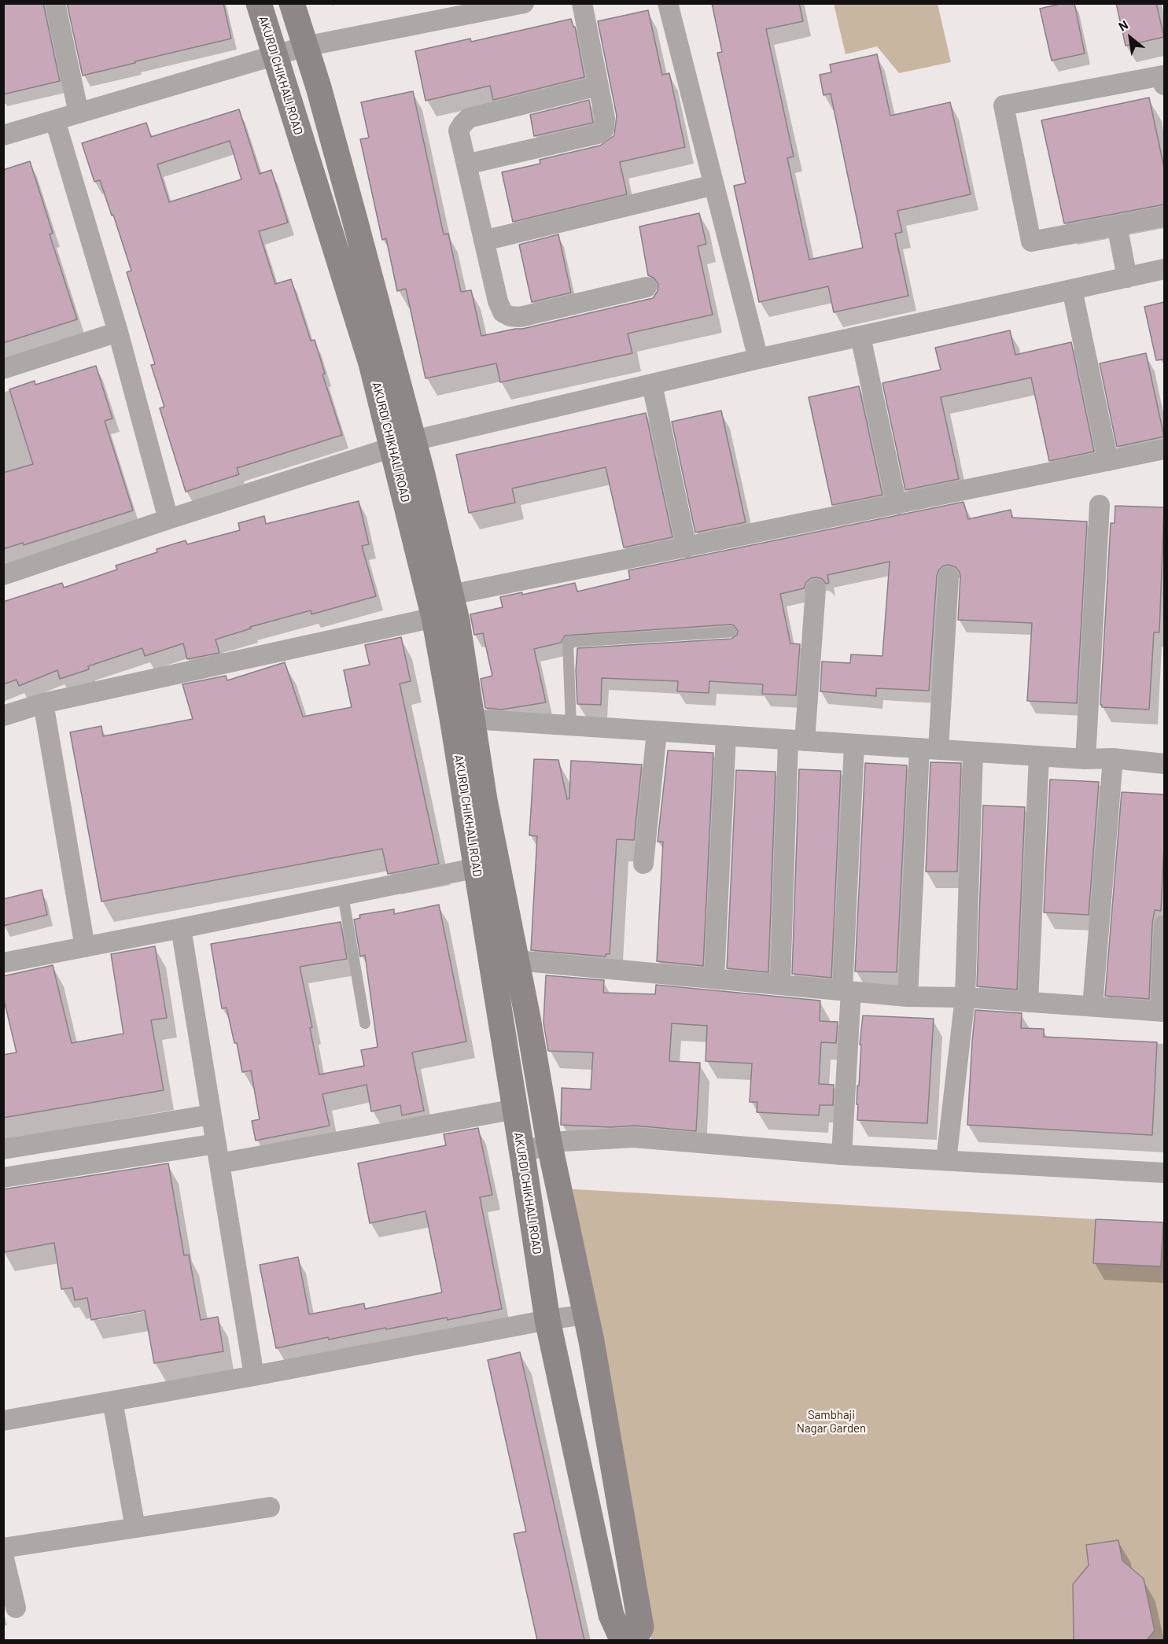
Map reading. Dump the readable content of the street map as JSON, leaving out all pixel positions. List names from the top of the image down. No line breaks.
{"streets":{"main road":["AKURDI CHIKHALI ROAD"]},"parks":["Sambhaji Nagar Garden"],"north":"top left"}
